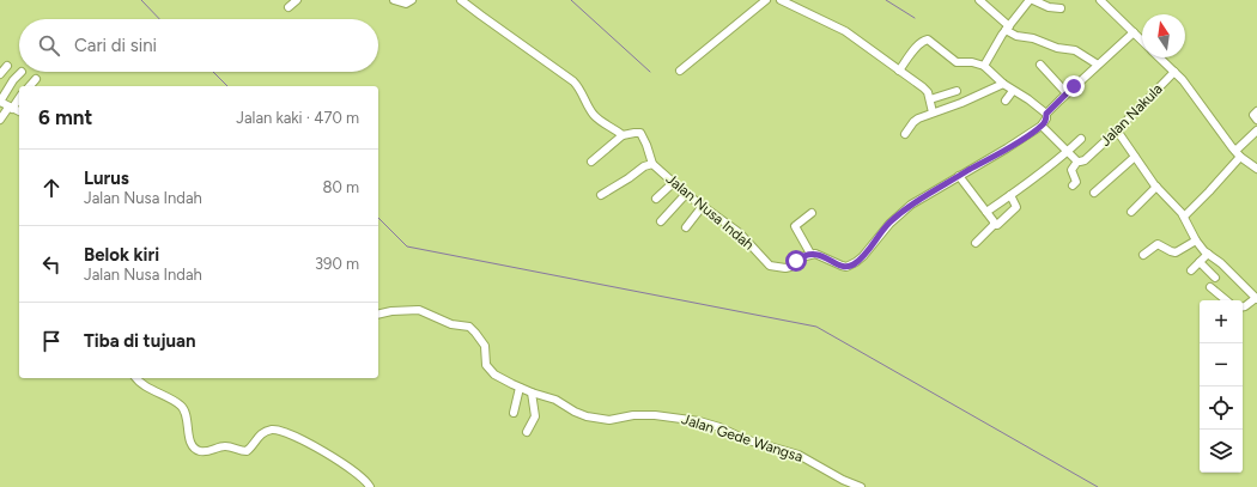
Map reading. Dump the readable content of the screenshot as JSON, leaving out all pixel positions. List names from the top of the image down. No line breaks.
{"streets":{"street":["Jalan Nakula","Jalan Nusa Indah","Jalan Gede Wangsa"]},"north":"top","page":{"search":"Cari di sini","heading":["6 mnt","Jalan kaki · 470 m"],"list":[["Lurus","Jalan Nusa Indah","80 m"],["Belok kiri","Jalan Nusa Indah","390 m"],"Tiba di tujuan"],"map_buttons":["+","−"]}}
